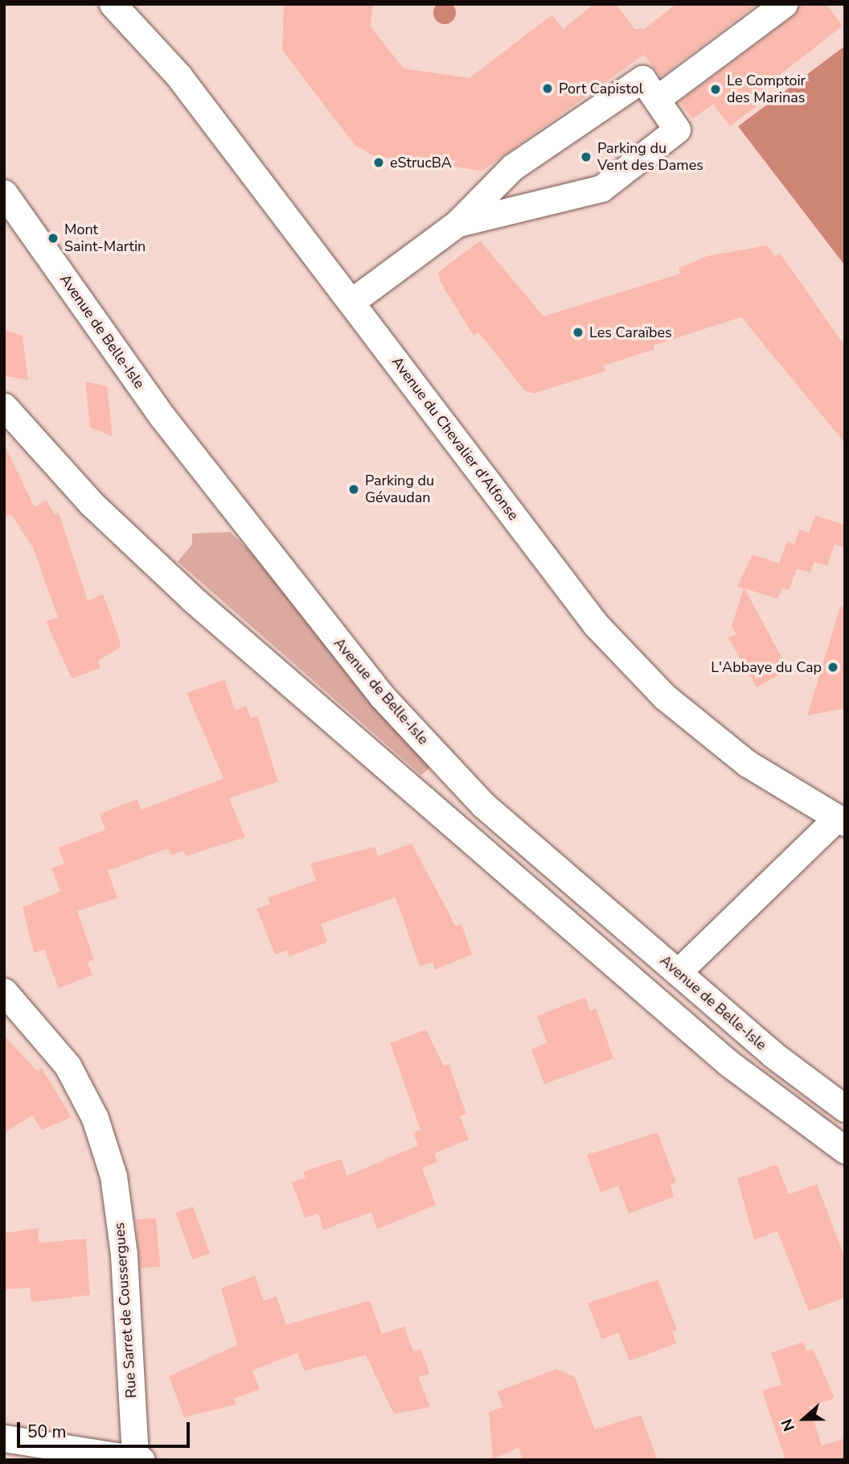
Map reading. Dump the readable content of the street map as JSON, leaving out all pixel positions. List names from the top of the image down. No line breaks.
{"streets":{"street":["Avenue de Belle-Isle","Avenue du Chevalier d'Alfonse","Rue Sarret de Coussergues"]},"places":["Port Capistol","Le Comptoir des Marinas","Parking du Vent des Dames","eStrucBA","Mont Saint-Martin","Les Caraïbes","Parking du Gévaudan","L'Abbaye du Cap"],"scale_bar":"50 m","north":"left"}
